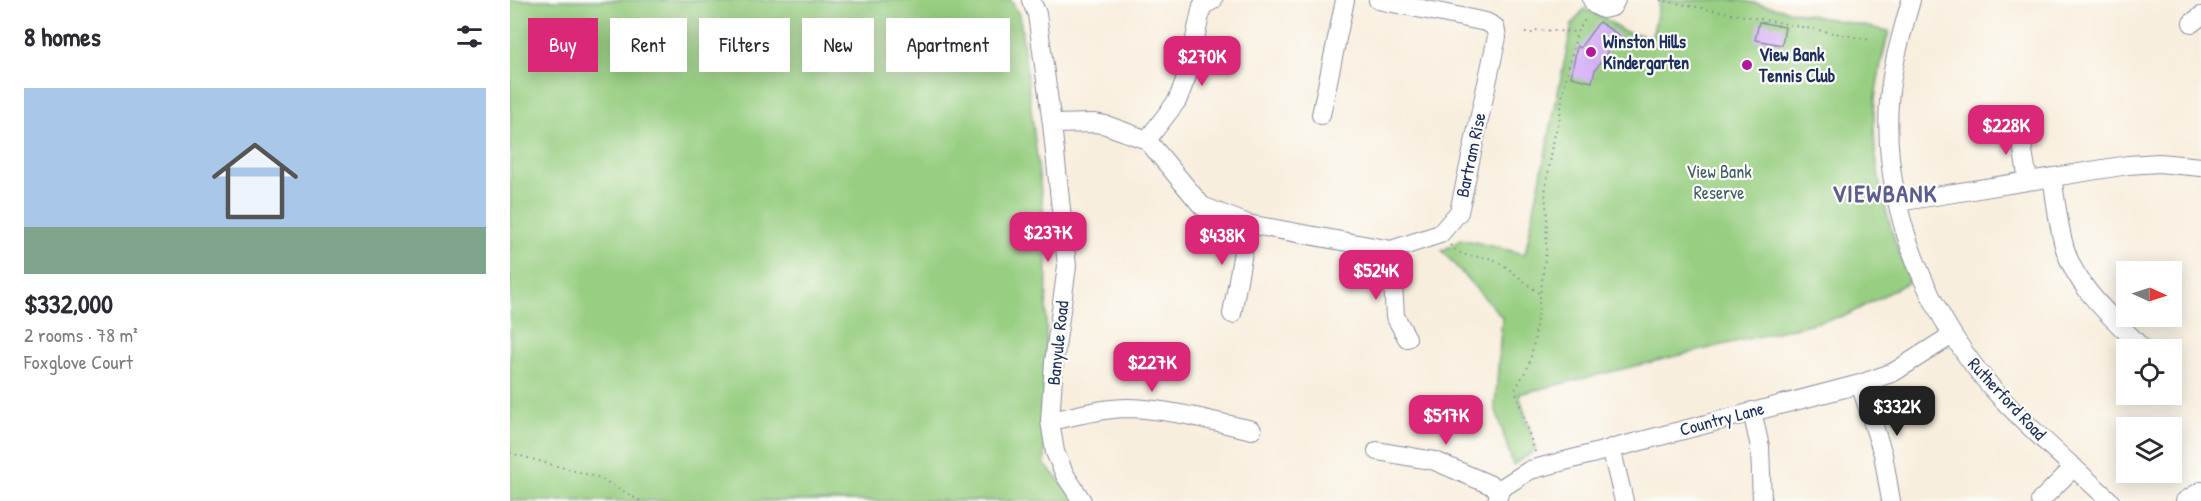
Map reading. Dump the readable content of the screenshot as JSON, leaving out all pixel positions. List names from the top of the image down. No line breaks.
{"streets":{"street":["Bartram Rise","Banyule Road","Rutherford Road","Country Lane"]},"crossings":[["Rutherford Road","Country Lane"]],"districts":["VIEWBANK"],"parks":["View Bank Reserve"],"places":["Winston Hills Kindergarten","View Bank Tennis Club"],"north":"right","page":{"heading":"8 homes","chip":["Buy","Rent","Filters","New","Apartment"],"price":["$270K","$228K","$237K","$438K","$524K","$227K","$332K","$517K"],"list":[{"name":"$332,000","note":"2 rooms · 78 m² · Foxglove Court"}]}}
